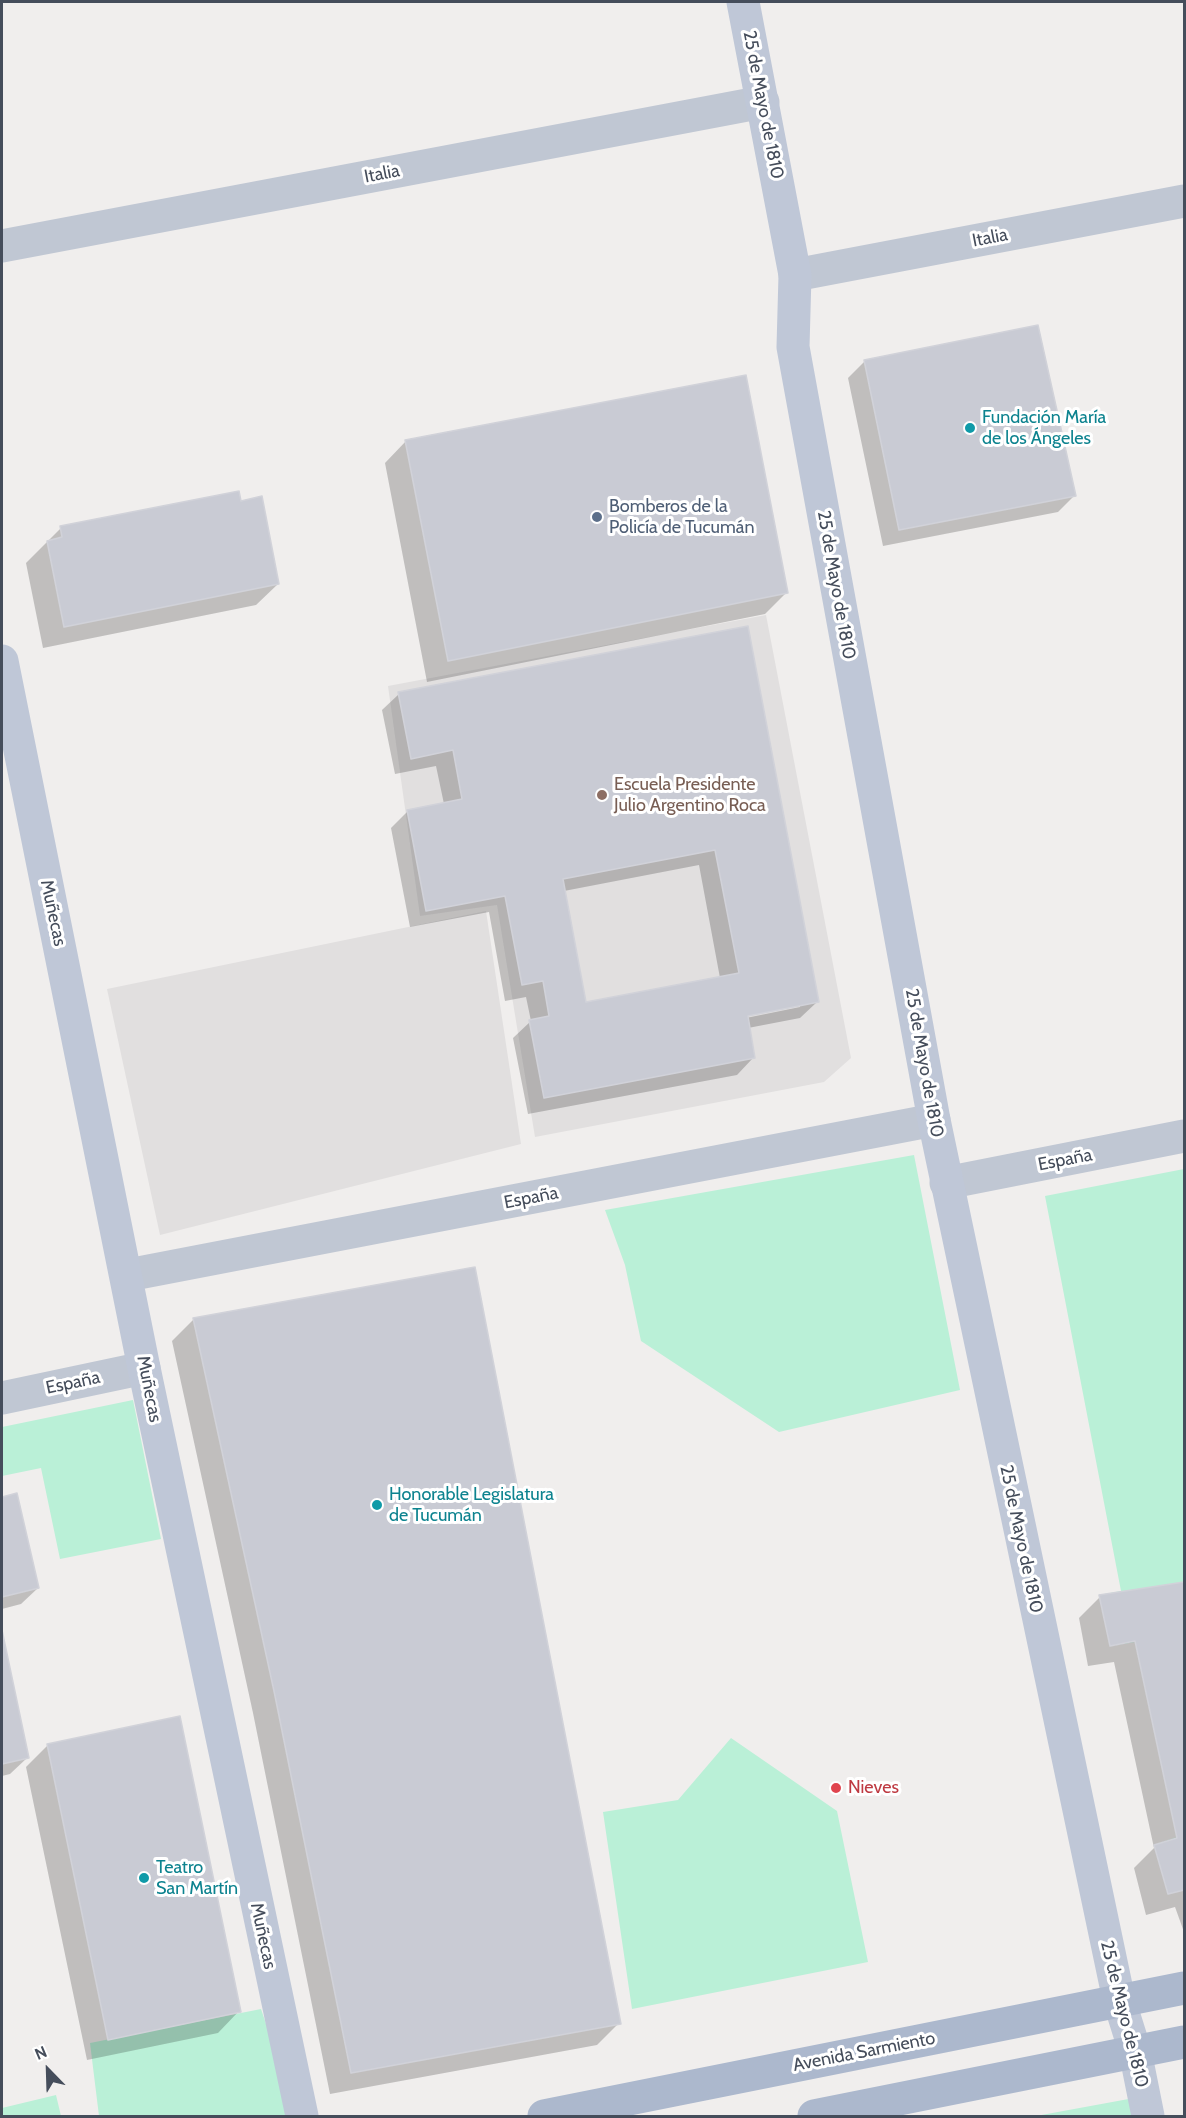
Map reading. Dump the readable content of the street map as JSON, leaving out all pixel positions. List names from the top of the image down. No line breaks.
{"streets":{"main road":["Avenida Sarmiento"],"street":["25 de Mayo de 1810","Italia","Muñecas","España"]},"crossings":[["25 de Mayo de 1810","Italia"],["25 de Mayo de 1810","España"],["25 de Mayo de 1810","Avenida Sarmiento"],["Muñecas","España"]],"places":["Fundación María de los Ángeles","Bomberos de la Policía de Tucumán","Escuela Presidente Julio Argentino Roca","Honorable Legislatura de Tucumán","Nieves","Teatro San Martín"],"north":"top left"}
